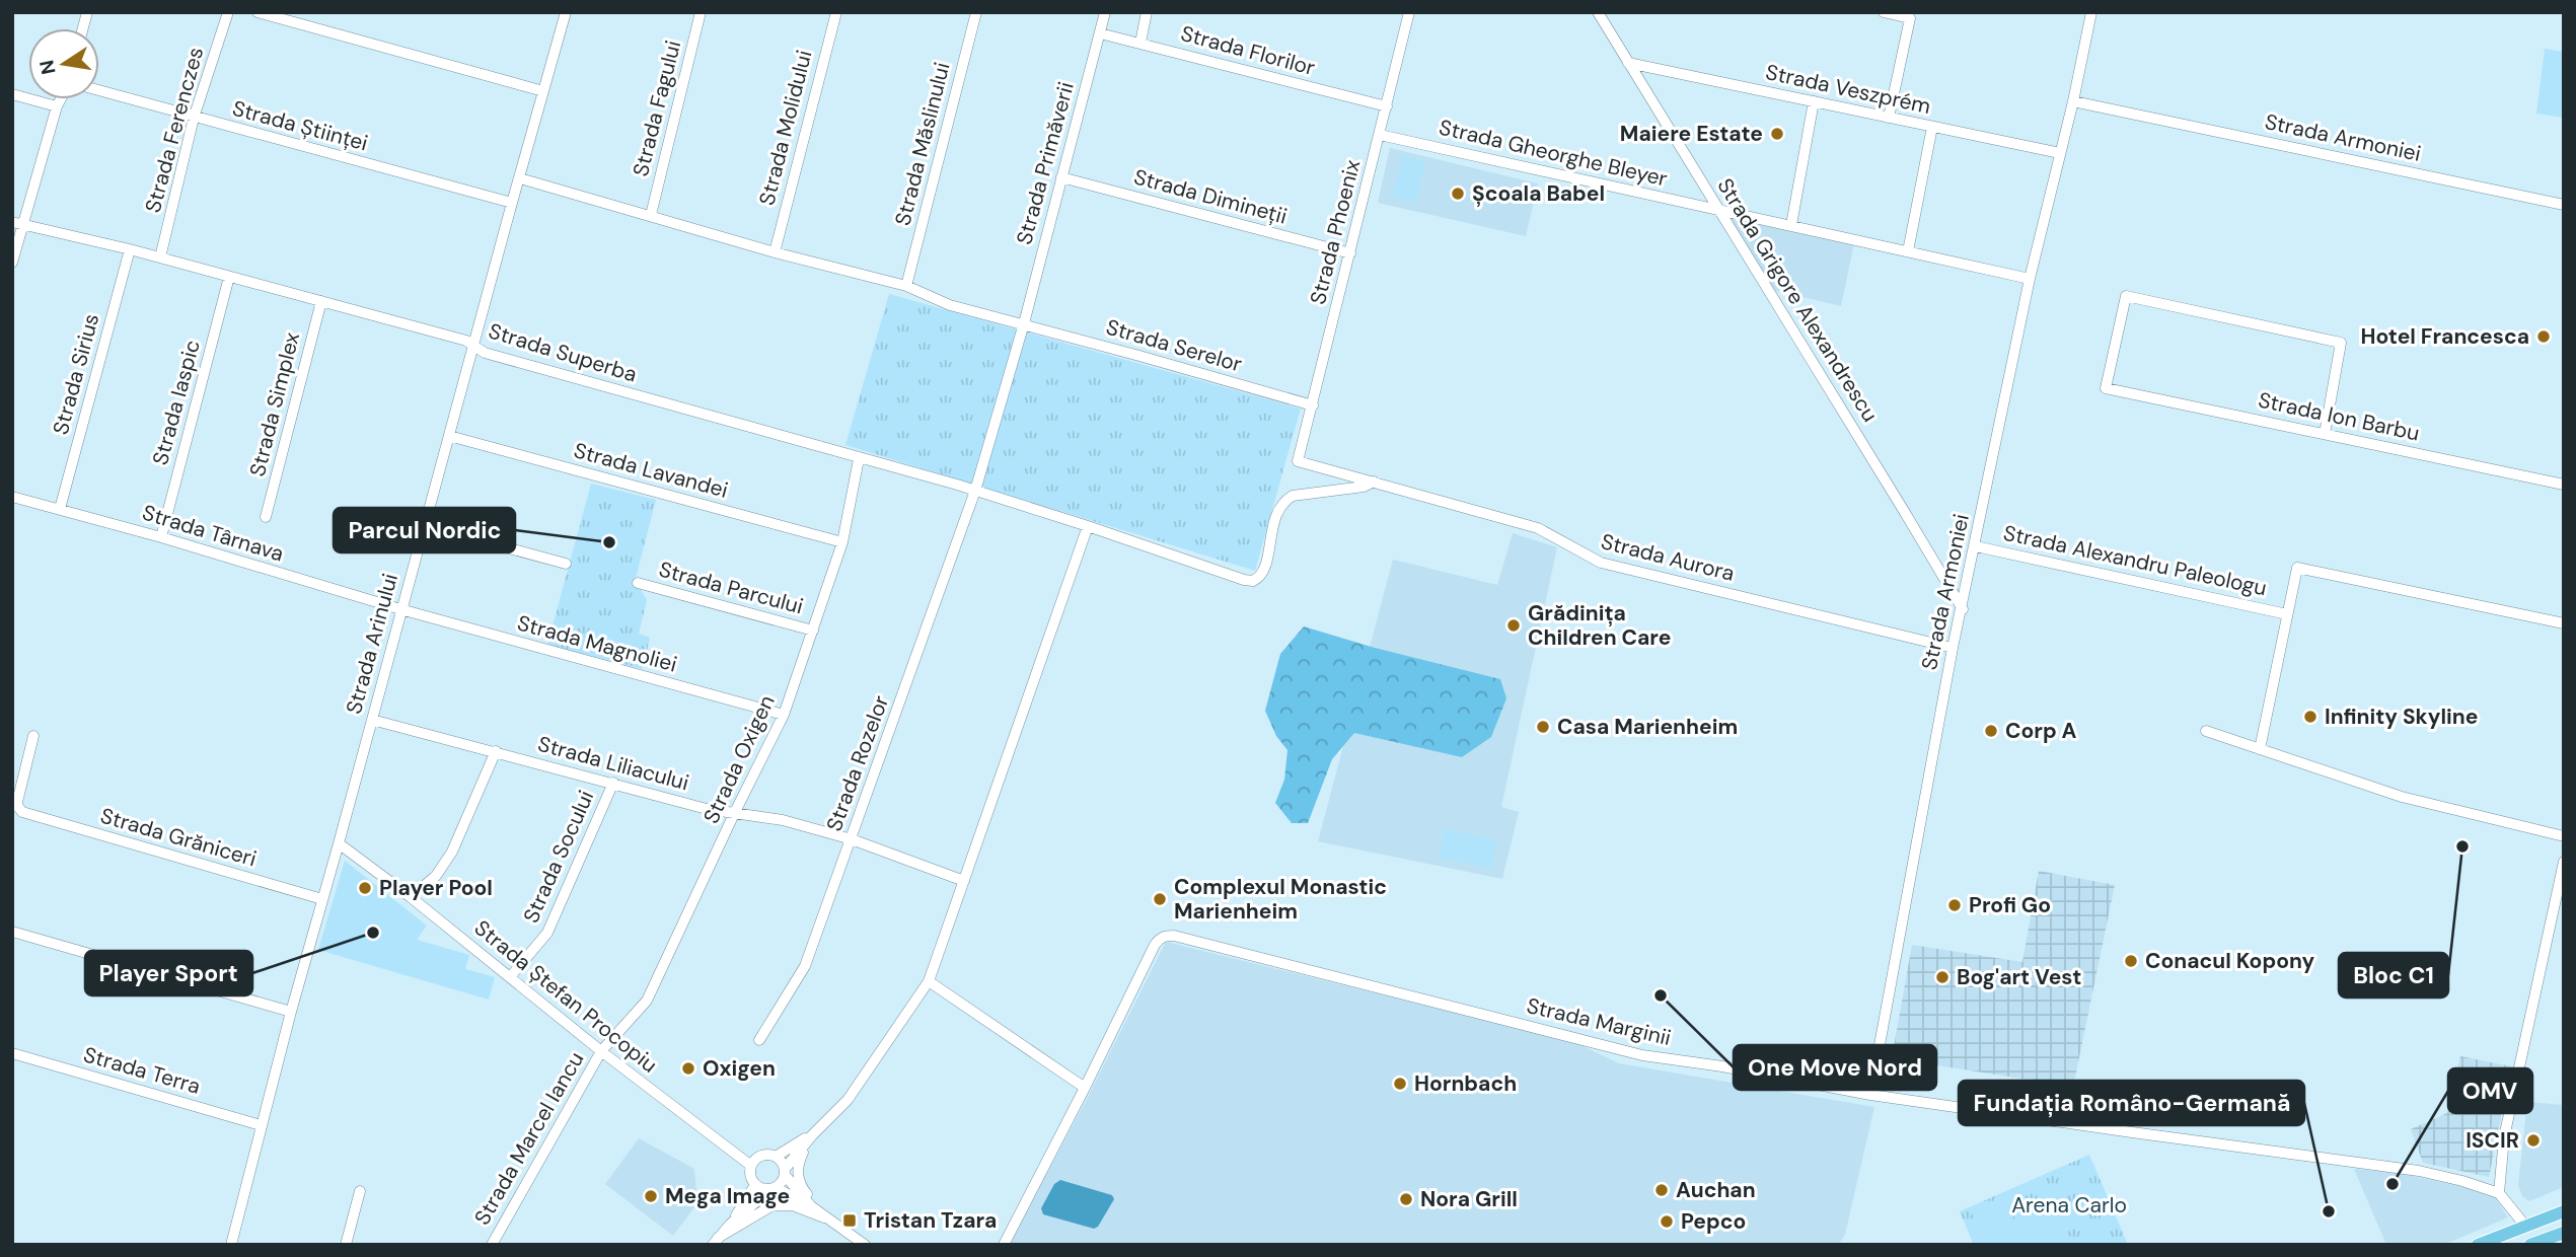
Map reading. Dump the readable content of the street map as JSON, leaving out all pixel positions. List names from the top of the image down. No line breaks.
{"streets":{"street":["Strada Florilor","Strada Veszprém","Strada Fagului","Strada Științei","Strada Molidului","Strada Ferenczes","Strada Armoniei","Strada Măslinului","Strada Gheorghe Bleyer","Strada Primăverii","Strada Dimineții","Strada Phoenix","Strada Grigore Alexandrescu","Strada Serelor","Strada Superba","Strada Sirius","Strada Iaspic","Strada Simplex","Strada Ion Barbu","Strada Lavandei","Strada Târnava","Strada Aurora","Strada Alexandru Paleologu","Strada Parcului","Strada Arinului","Strada Magnoliei","Strada Oxigen","Strada Liliacului","Strada Rozelor","Strada Grăniceri","Strada Socului","Strada Ștefan Procopiu","Strada Marginii","Strada Terra","Strada Marcel Iancu"]},"crossings":[["Strada Florilor","Strada Primăverii"],["Strada Florilor","Strada Phoenix"],["Strada Veszprém","Strada Armoniei"],["Strada Veszprém","Strada Grigore Alexandrescu"],["Strada Fagului","Strada Serelor"],["Strada Științei","Strada Ferenczes"],["Strada Științei","Strada Arinului"],["Strada Molidului","Strada Serelor"],["Strada Ferenczes","Strada Superba"],["Strada Armoniei","Strada Gheorghe Bleyer"],["Strada Armoniei","Strada Grigore Alexandrescu"],["Strada Armoniei","Strada Aurora"],["Strada Armoniei","Strada Alexandru Paleologu"],["Strada Armoniei","Strada Marginii"],["Strada Măslinului","Strada Serelor"],["Strada Gheorghe Bleyer","Strada Phoenix"],["Strada Gheorghe Bleyer","Strada Grigore Alexandrescu"],["Strada Primăverii","Strada Dimineții"],["Strada Primăverii","Strada Serelor"],["Strada Primăverii","Strada Superba"],["Strada Primăverii","Strada Rozelor"],["Strada Dimineții","Strada Phoenix"],["Strada Phoenix","Strada Serelor"],["Strada Phoenix","Strada Aurora"],["Strada Superba","Strada Sirius"],["Strada Superba","Strada Iaspic"],["Strada Superba","Strada Simplex"],["Strada Superba","Strada Aurora"],["Strada Superba","Strada Arinului"],["Strada Superba","Strada Oxigen"],["Strada Superba","Strada Rozelor"],["Strada Sirius","Strada Târnava"],["Strada Iaspic","Strada Târnava"],["Strada Lavandei","Strada Arinului"],["Strada Lavandei","Strada Oxigen"],["Strada Târnava","Strada Arinului"],["Strada Târnava","Strada Magnoliei"],["Strada Parcului","Strada Oxigen"],["Strada Arinului","Strada Magnoliei"],["Strada Arinului","Strada Liliacului"],["Strada Arinului","Strada Grăniceri"],["Strada Arinului","Strada Ștefan Procopiu"],["Strada Arinului","Strada Terra"],["Strada Magnoliei","Strada Oxigen"],["Strada Oxigen","Strada Liliacului"],["Strada Oxigen","Strada Ștefan Procopiu"],["Strada Oxigen","Strada Marcel Iancu"],["Strada Liliacului","Strada Rozelor"],["Strada Liliacului","Strada Socului"],["Strada Socului","Strada Ștefan Procopiu"],["Strada Ștefan Procopiu","Strada Marcel Iancu"]],"parks":["Arena Carlo"],"places":{"other":["Maiere Estate","Școala Babel","Hotel Francesca","Parcul Nordic","Grădinița Children Care","Infinity Skyline","Casa Marienheim","Corp A","Bloc C1","Player Pool","Complexul Monastic Marienheim","Profi Go","Player Sport","Conacul Kopony","Bog'art Vest","One Move Nord","Oxigen","Hornbach","ISCIR","OMV","Auchan","Mega Image","Nora Grill","Fundația Româno-Germană","Pepco"],"transit":["Tristan Tzara"]},"north":"left"}
